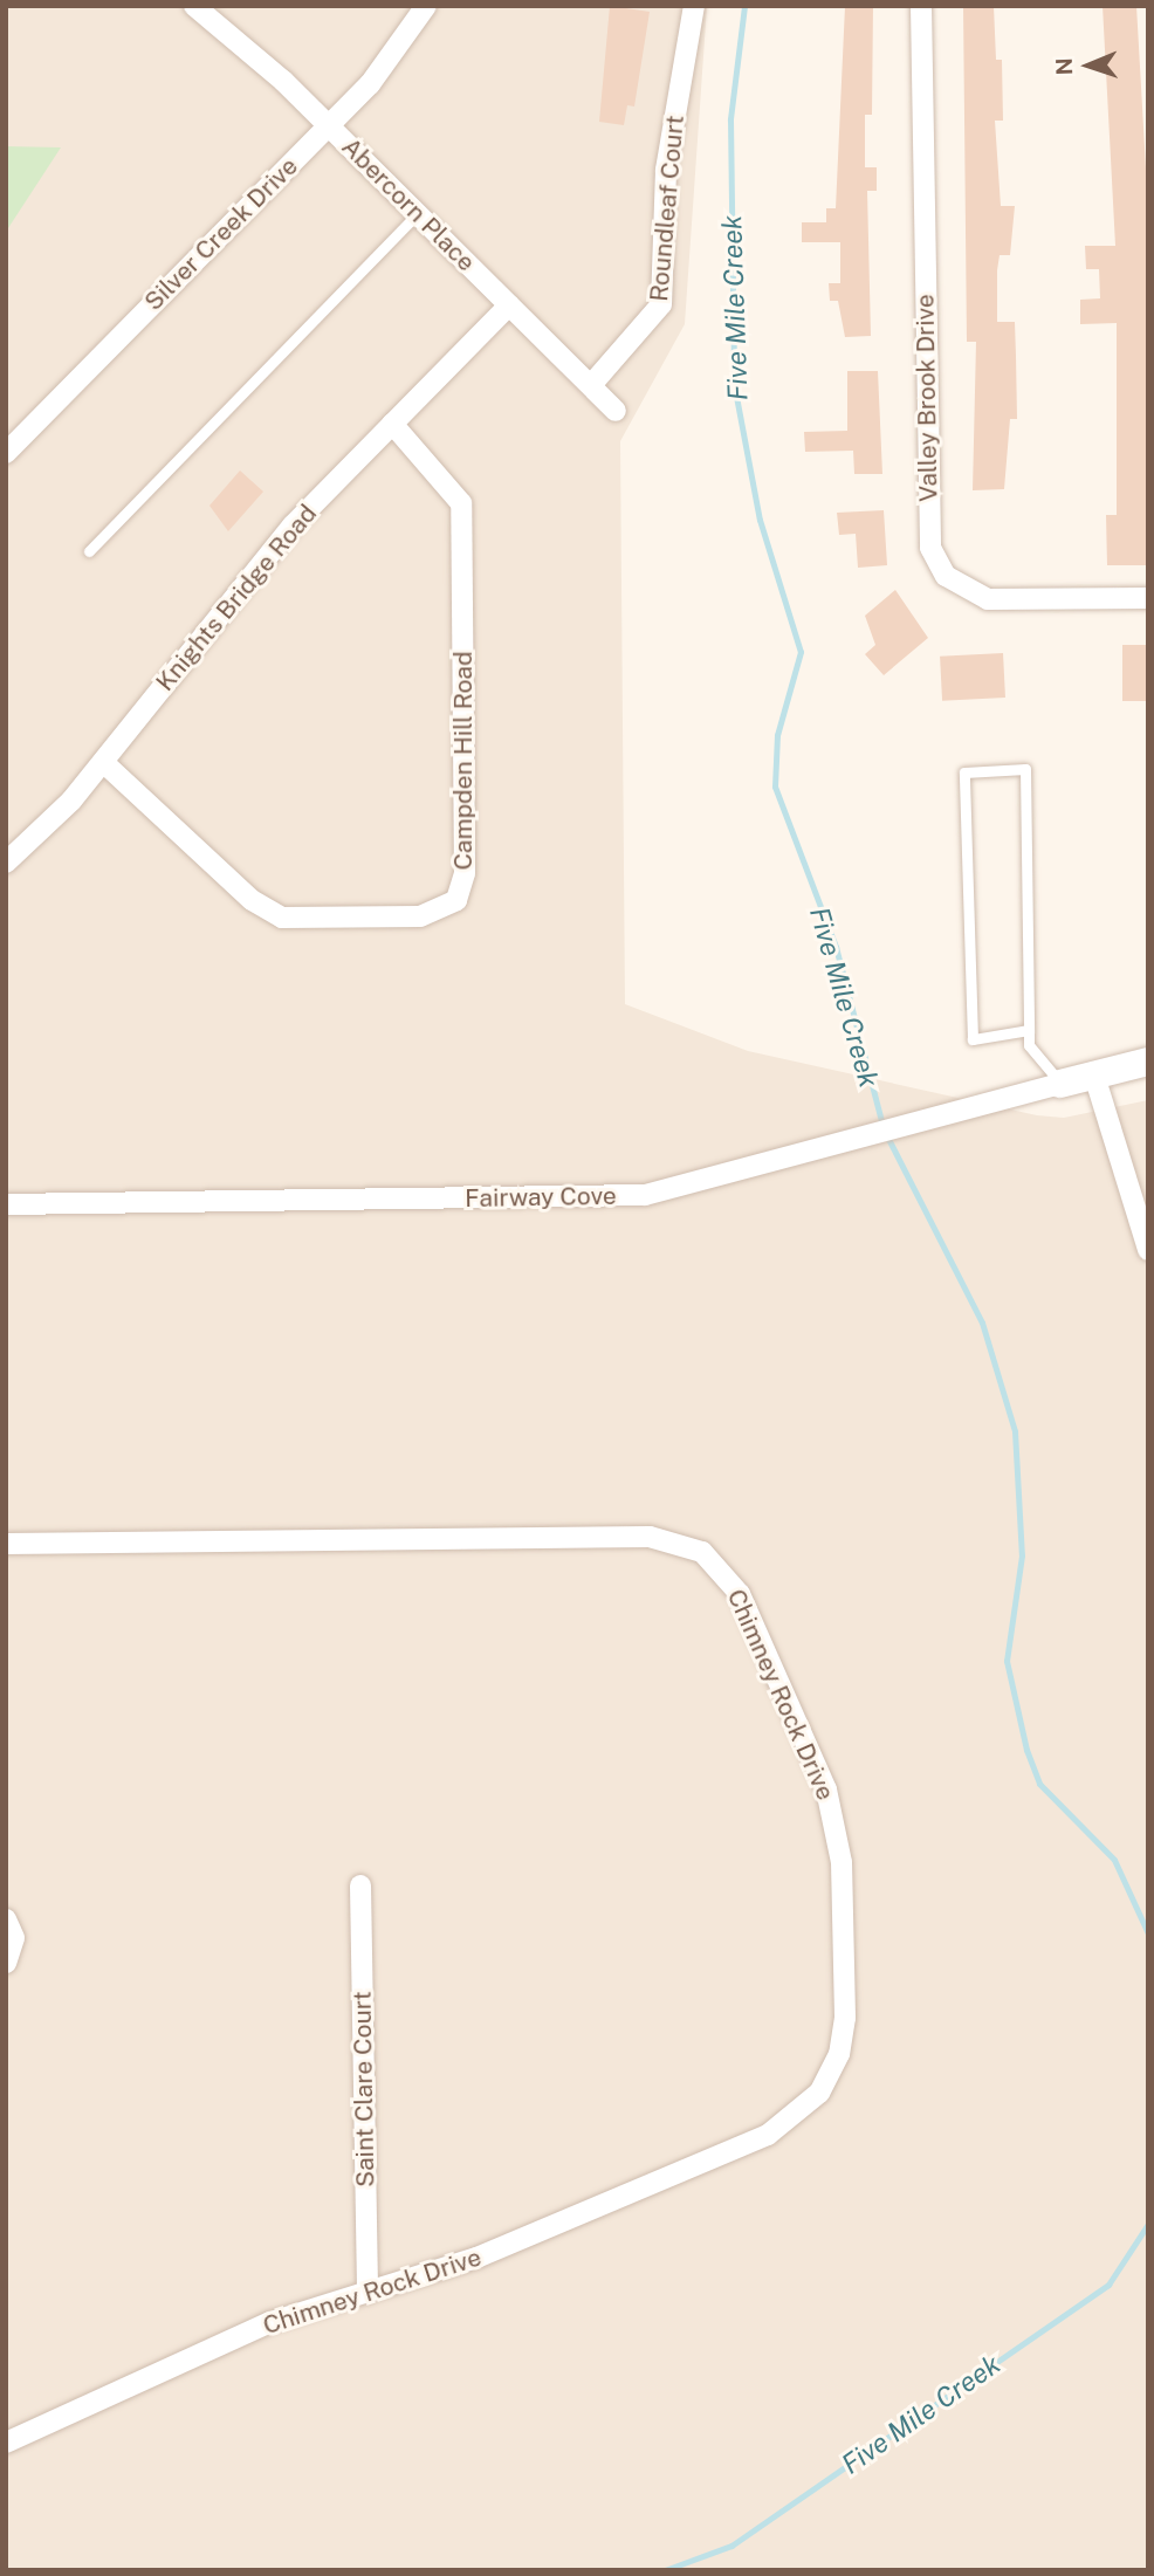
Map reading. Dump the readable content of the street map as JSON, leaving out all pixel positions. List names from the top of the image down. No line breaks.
{"streets":{"street":["Abercorn Place","Roundleaf Court","Silver Creek Drive","Valley Brook Drive","Knights Bridge Road","Campden Hill Road","Fairway Cove","Chimney Rock Drive","Saint Clare Court"]},"crossings":[["Abercorn Place","Roundleaf Court"],["Abercorn Place","Silver Creek Drive"],["Abercorn Place","Knights Bridge Road"],["Knights Bridge Road","Campden Hill Road"],["Chimney Rock Drive","Saint Clare Court"]],"water":["Five Mile Creek"],"north":"left"}
